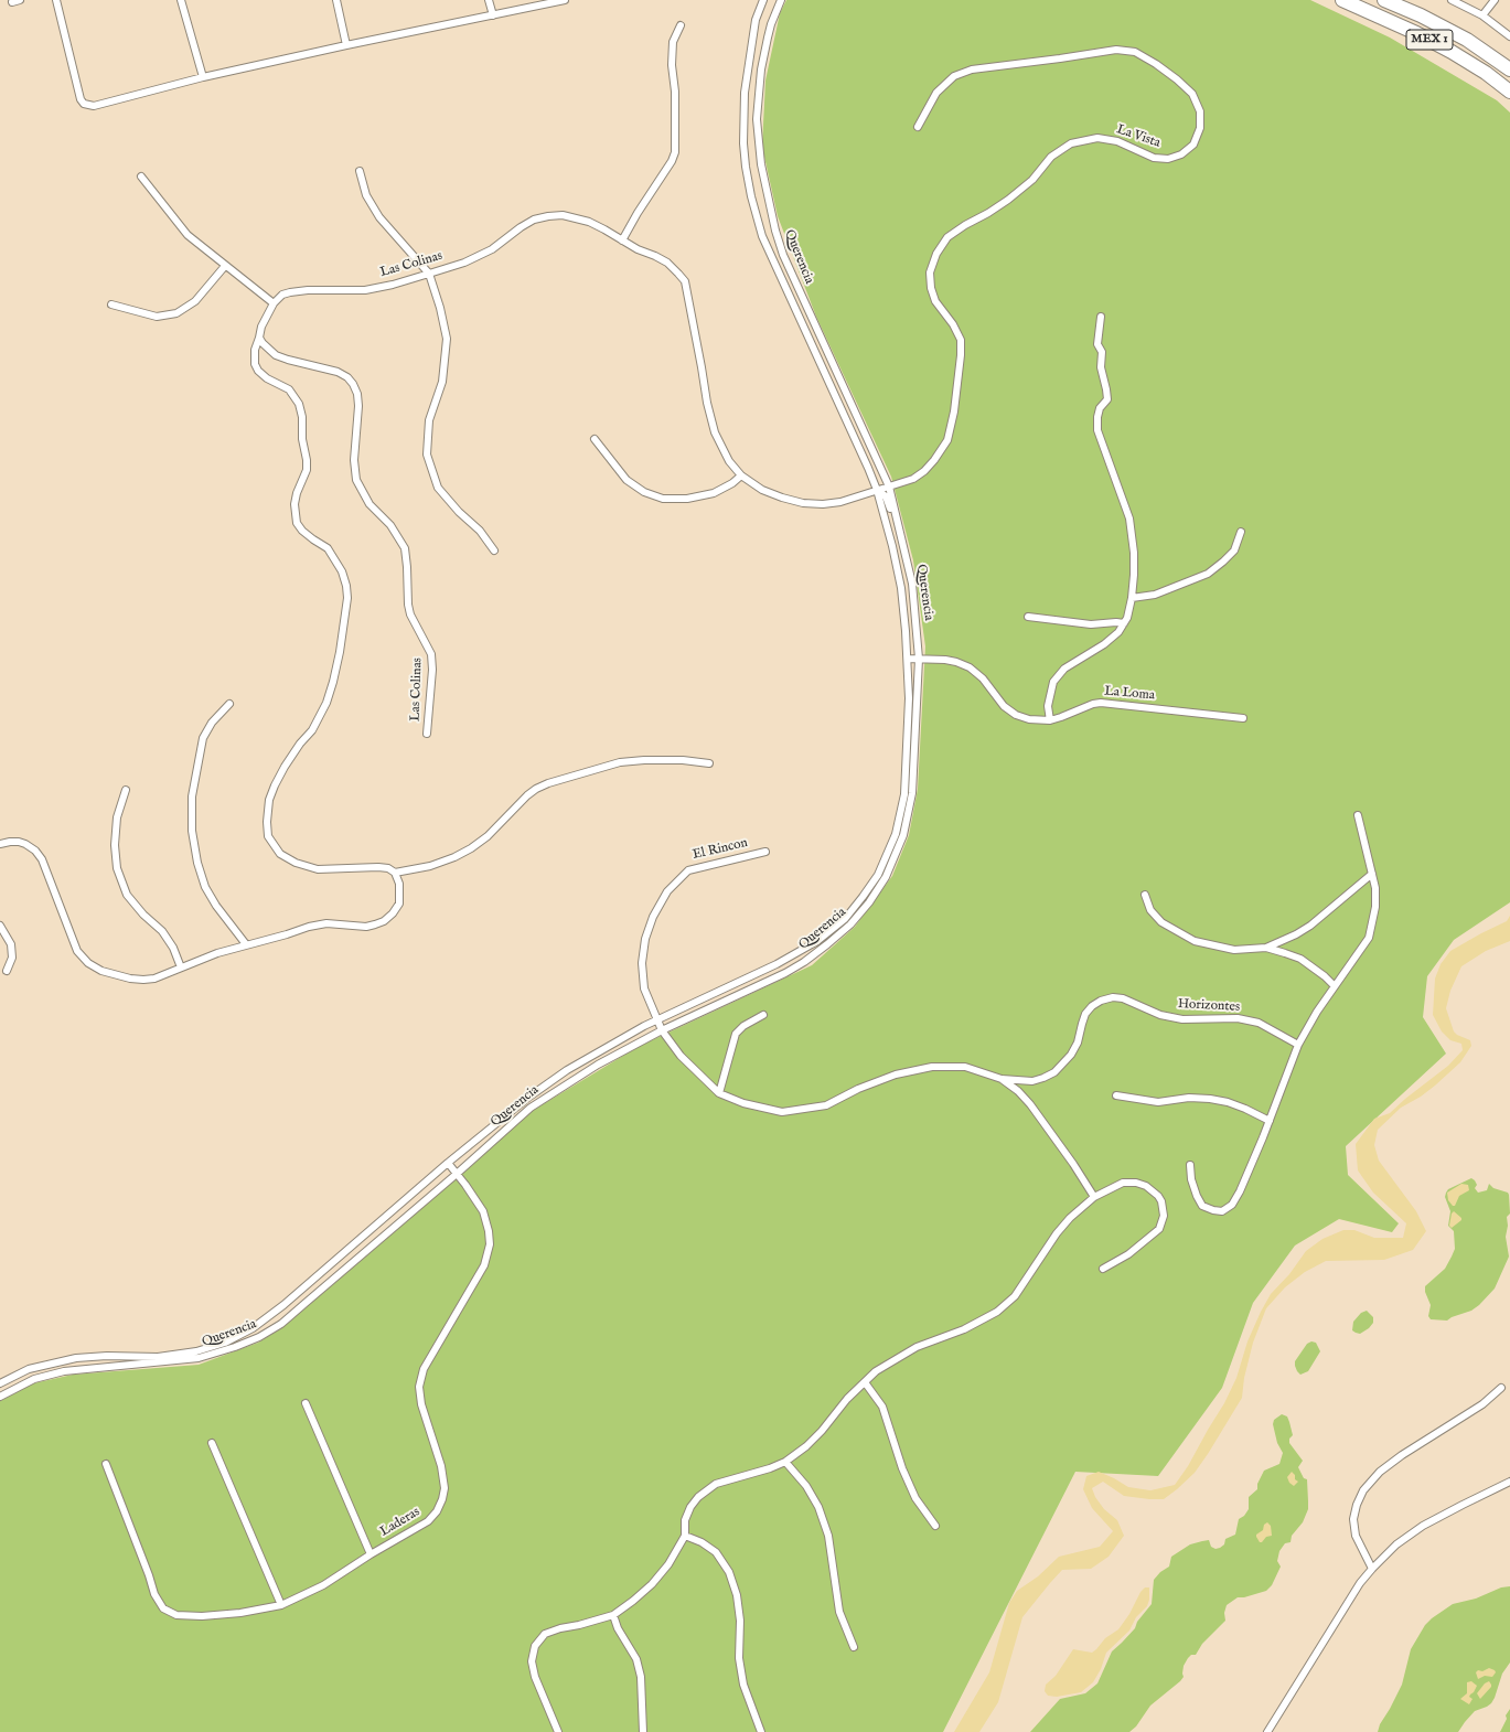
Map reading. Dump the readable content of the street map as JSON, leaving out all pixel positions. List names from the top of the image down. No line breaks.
{"streets":{"highway":["MEX 1"],"street":["La Vista","Querencia","Las Colinas","La Loma","El Rincon","Horizontes","Laderas"]},"crossings":[["La Vista","Querencia"],["La Vista","Las Colinas"],["Querencia","Las Colinas"],["Querencia","La Loma"],["Querencia","El Rincon"],["Querencia","Laderas"]]}
